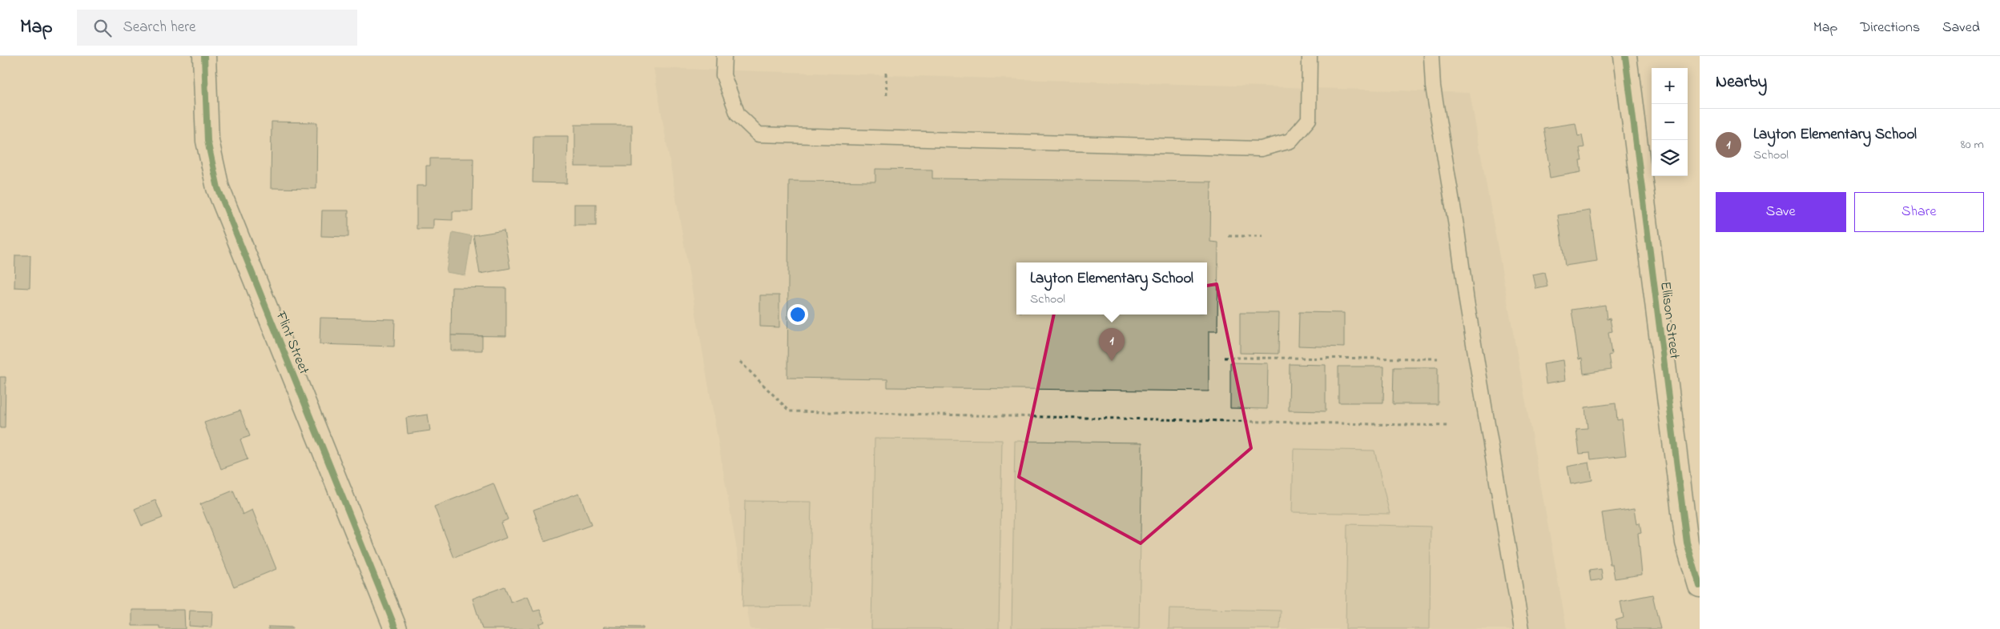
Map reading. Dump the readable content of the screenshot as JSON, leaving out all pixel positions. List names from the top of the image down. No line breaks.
{"streets":{"street":["Ellison Street","Flint Street"]},"page":{"header":"Map","search":"Search here","nav":["Map","Directions","Saved"],"heading":"Nearby","map_buttons":["+","−"],"list":[{"mark":"1","name":"Layton Elementary School","note":"School","value":"80 m"}],"buttons":["Save","Share"],"popup":["Layton Elementary School","School"],"pins":"1"}}
